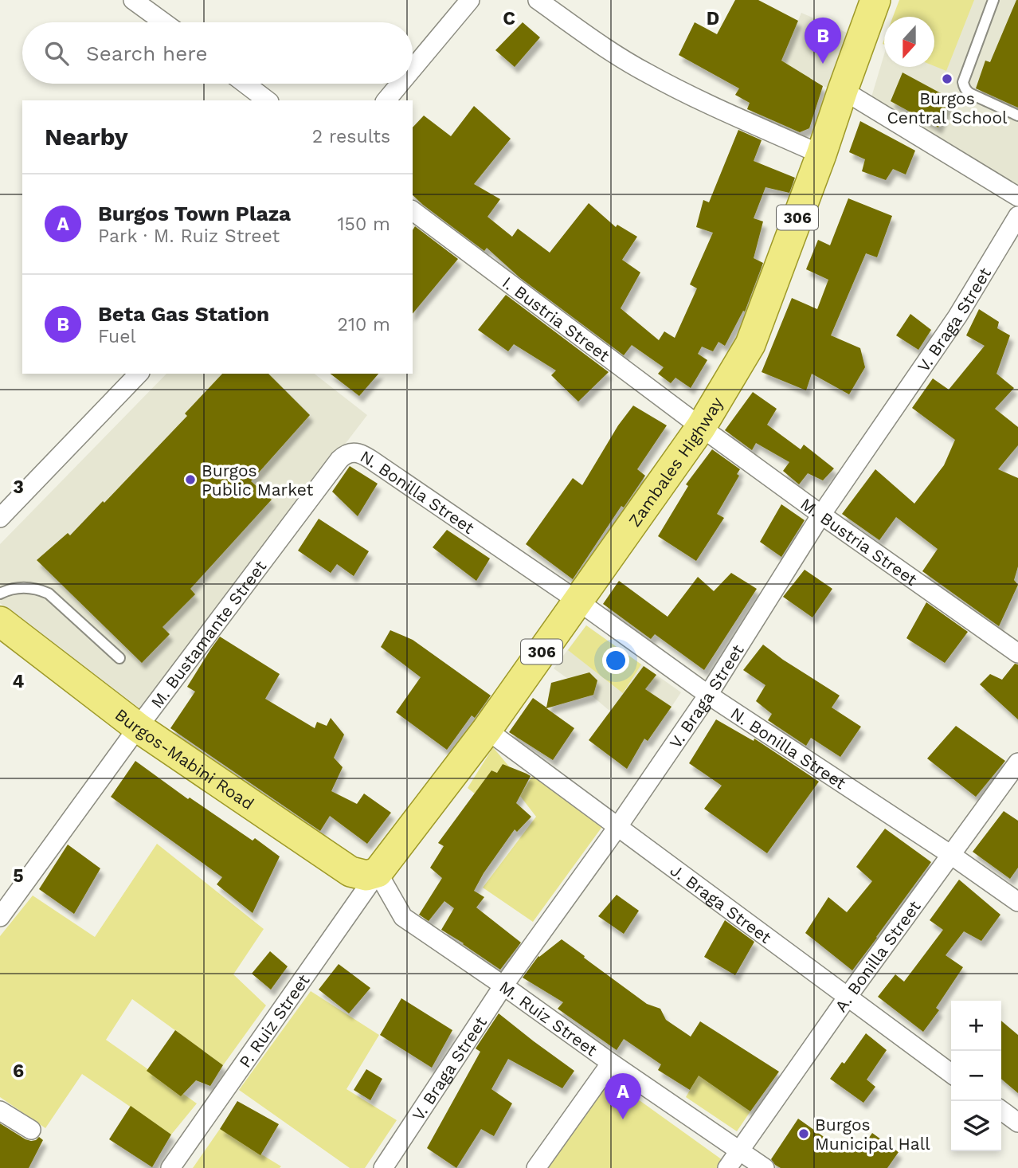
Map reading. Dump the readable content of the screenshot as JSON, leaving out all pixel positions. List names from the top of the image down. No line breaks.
{"streets":{"main road":["306","Zambales Highway","Burgos-Mabini Road"],"street":["V. Braga Street","I. Bustria Street","N. Bonilla Street","M. Bustria Street","M. Bustamante Street","J. Braga Street","A. Bonilla Street","M. Ruiz Street","P. Ruiz Street"]},"crossings":[["V. Braga Street","N. Bonilla Street"],["V. Braga Street","M. Bustria Street"],["V. Braga Street","J. Braga Street"],["V. Braga Street","M. Ruiz Street"],["I. Bustria Street","Zambales Highway"],["I. Bustria Street","M. Bustria Street"],["Zambales Highway","N. Bonilla Street"],["Zambales Highway","M. Bustria Street"],["Zambales Highway","Burgos-Mabini Road"],["Zambales Highway","J. Braga Street"],["Zambales Highway","M. Ruiz Street"],["Zambales Highway","P. Ruiz Street"],["N. Bonilla Street","M. Bustamante Street"],["N. Bonilla Street","A. Bonilla Street"],["M. Bustamante Street","Burgos-Mabini Road"],["Burgos-Mabini Road","M. Ruiz Street"],["Burgos-Mabini Road","P. Ruiz Street"],["J. Braga Street","A. Bonilla Street"],["A. Bonilla Street","M. Ruiz Street"],["M. Ruiz Street","P. Ruiz Street"]],"places":["Burgos Central School","Burgos Public Market","Burgos Municipal Hall"],"north":"bottom","page":{"pins":["B","A"],"search":"Search here","heading":["Nearby","2 results"],"list":[{"mark":"A","name":"Burgos Town Plaza","note":"Park · M. Ruiz Street","value":"150 m"},{"mark":"B","name":"Beta Gas Station","note":"Fuel","value":"210 m"}],"map_buttons":["+","−"]},"grid":{"columns":["C","D"],"rows":["3","4","5","6"]}}
